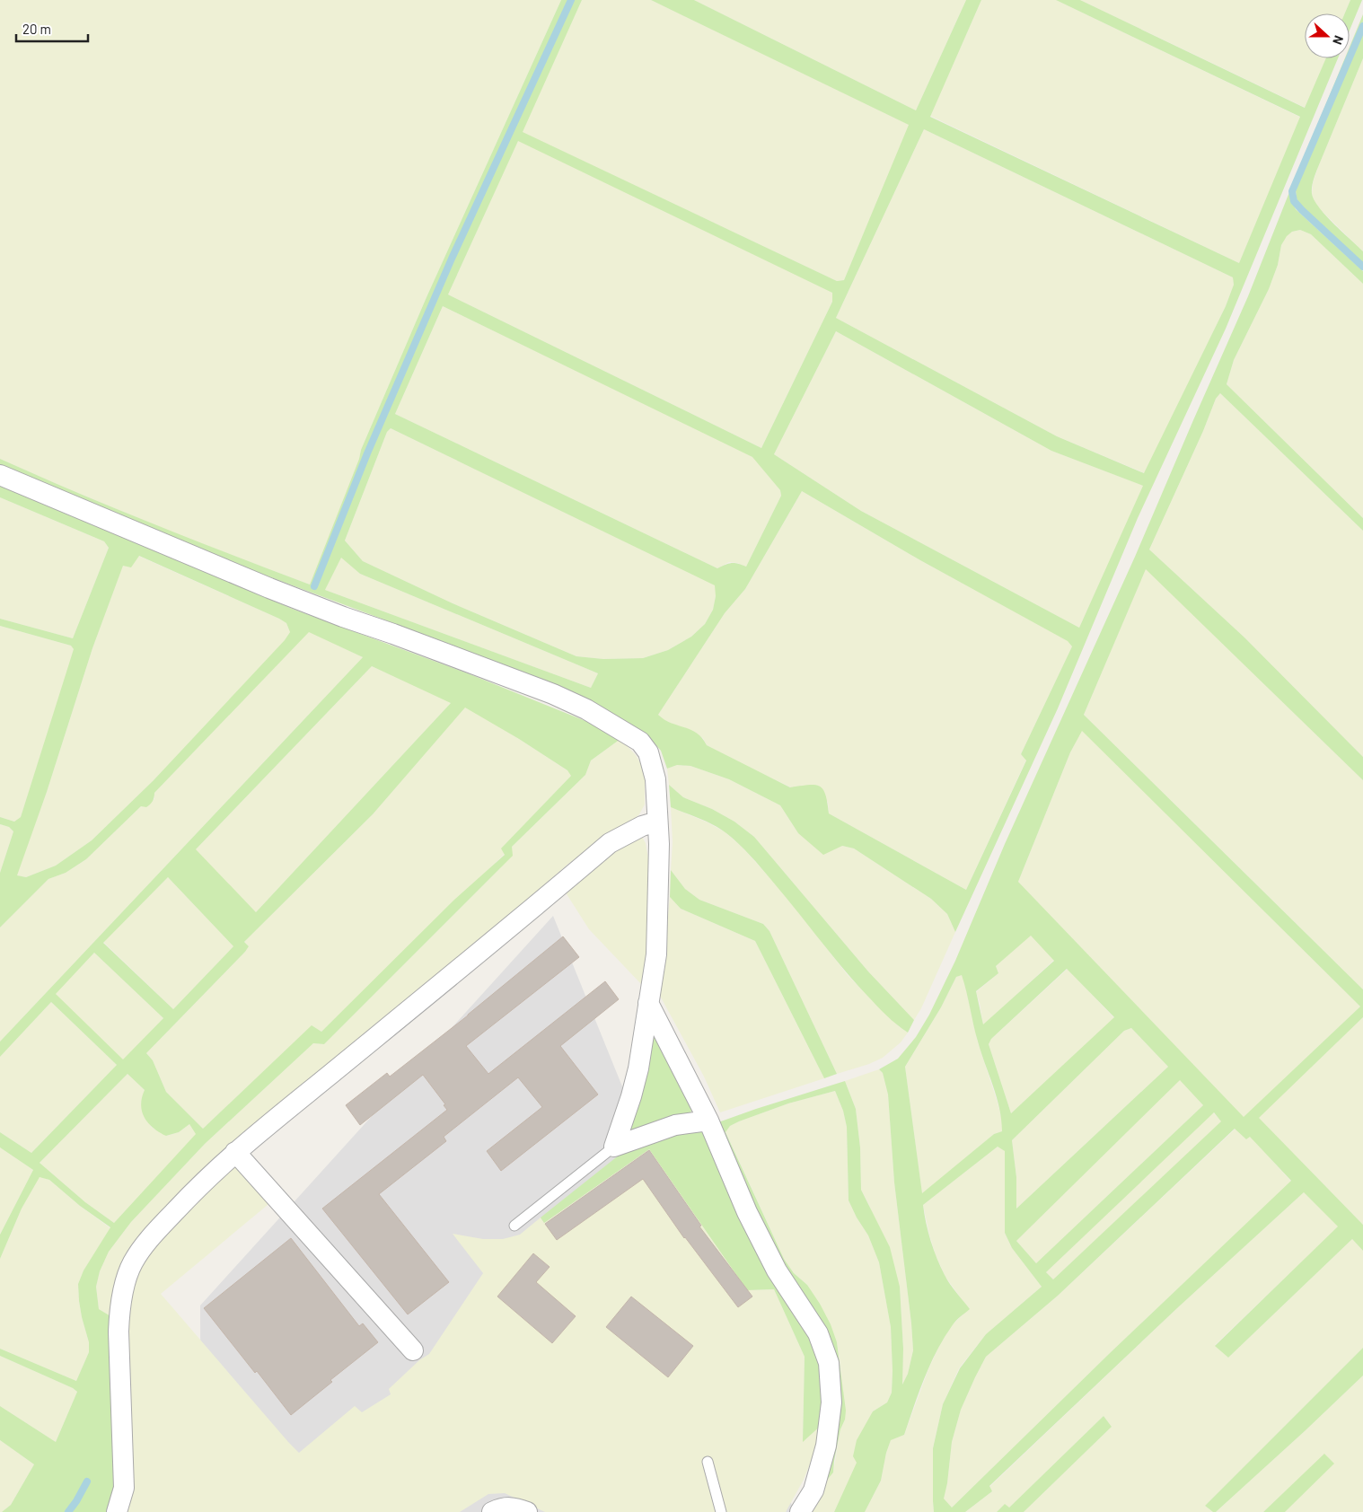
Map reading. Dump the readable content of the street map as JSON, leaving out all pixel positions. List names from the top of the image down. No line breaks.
{"scale_bar":"20 m","north":"right"}
